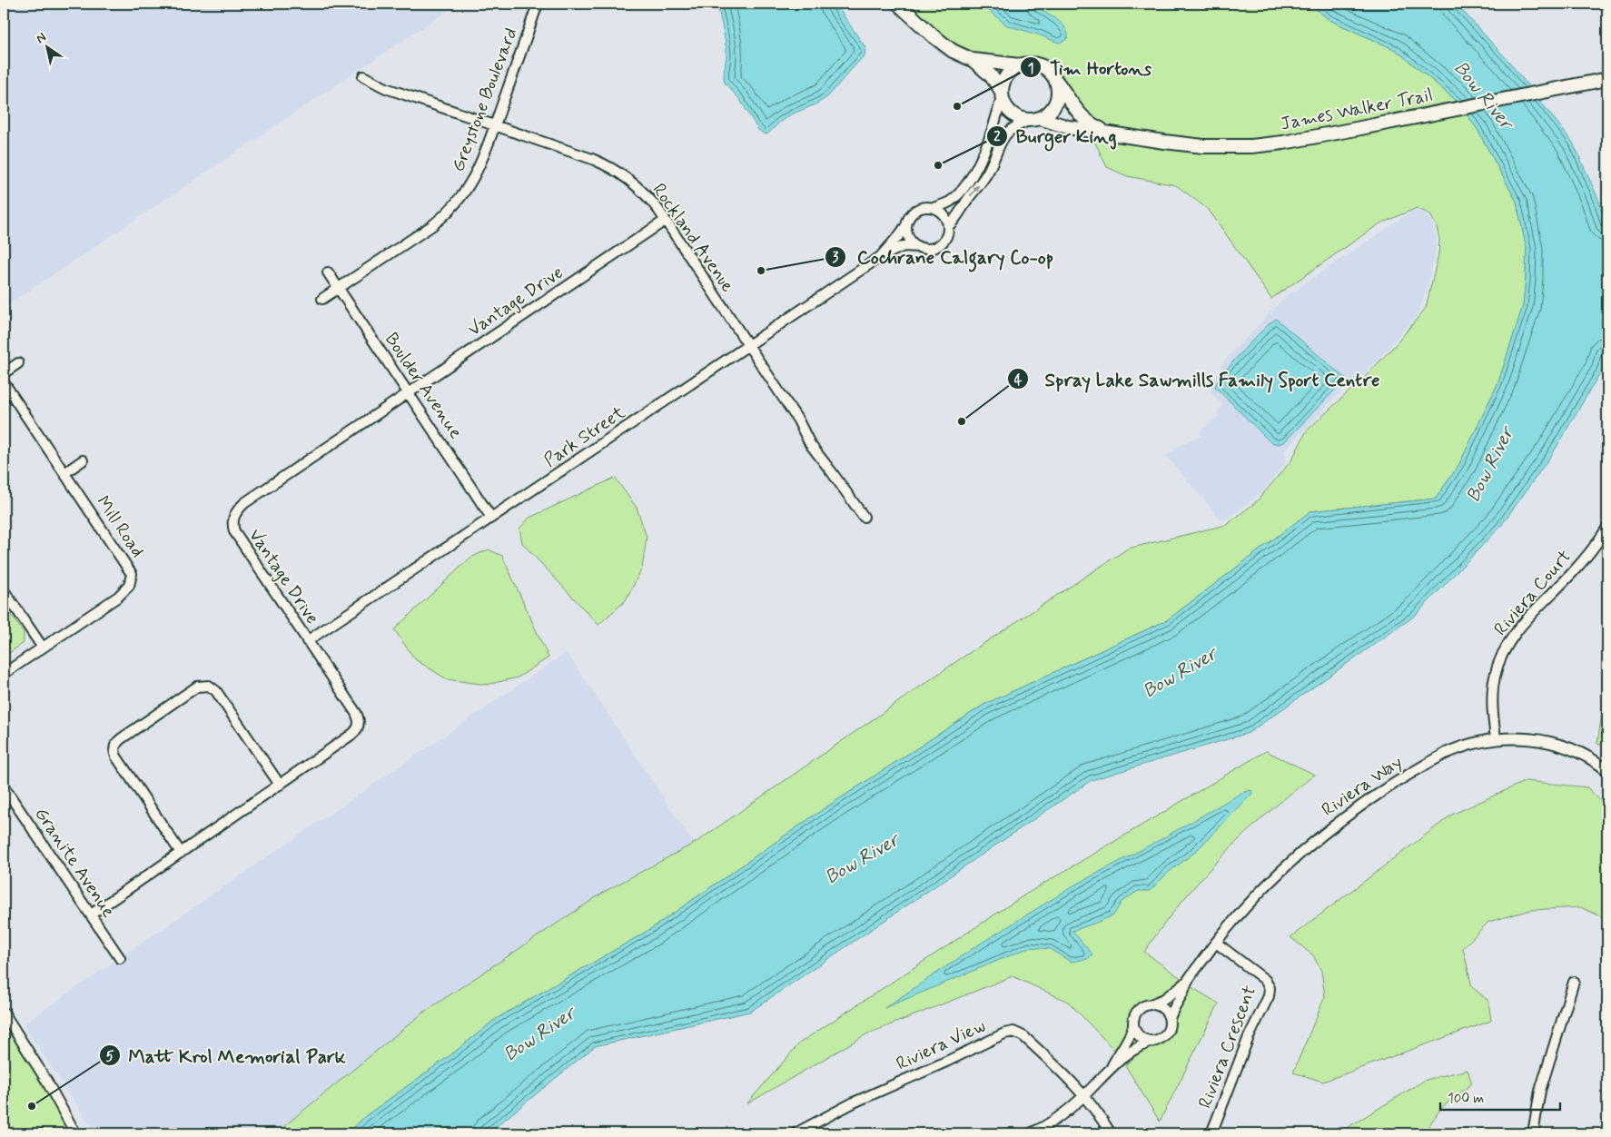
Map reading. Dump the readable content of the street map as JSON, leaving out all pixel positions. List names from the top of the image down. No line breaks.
{"streets":{"main road":["James Walker Trail"],"street":["Greystone Boulevard","Rockland Avenue","Vantage Drive","Boulder Avenue","Park Street","Mill Road","Riviera Court","Riviera Way","Granite Avenue","Riviera View","Riviera Crescent"]},"crossings":[["Greystone Boulevard","Rockland Avenue"],["Greystone Boulevard","Boulder Avenue"],["Rockland Avenue","Vantage Drive"],["Rockland Avenue","Park Street"],["Vantage Drive","Boulder Avenue"],["Vantage Drive","Park Street"],["Vantage Drive","Granite Avenue"],["Boulder Avenue","Park Street"],["Riviera Court","Riviera Way"],["Riviera Way","Riviera View"],["Riviera Way","Riviera Crescent"]],"water":["Bow River"],"places":["Tim Hortons","Burger King","Cochrane Calgary Co-op","Spray Lake Sawmills Family Sport Centre","Matt Krol Memorial Park"],"scale_bar":"100 m","north":"top left"}
